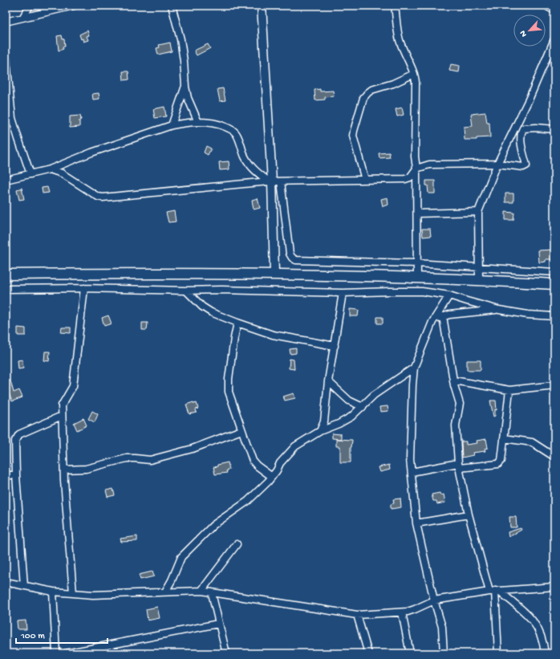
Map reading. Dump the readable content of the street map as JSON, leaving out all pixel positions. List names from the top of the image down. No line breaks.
{"scale_bar":"100 m","north":"bottom left"}
